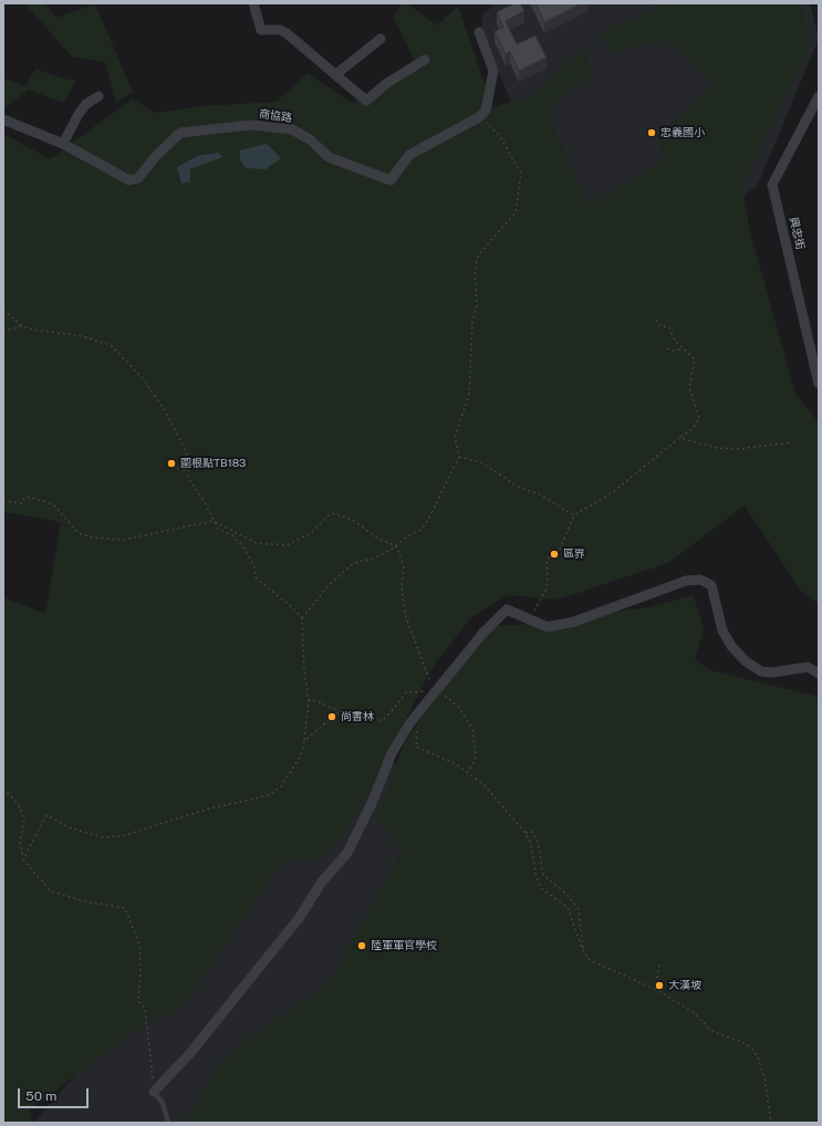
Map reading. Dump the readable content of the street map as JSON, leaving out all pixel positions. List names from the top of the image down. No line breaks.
{"streets":{"street":["商協路","興忠街"]},"places":["忠義國小","圖根點TB183","區界","尚書林","陸軍軍官學校","大漢坡"],"scale_bar":"50 m"}
